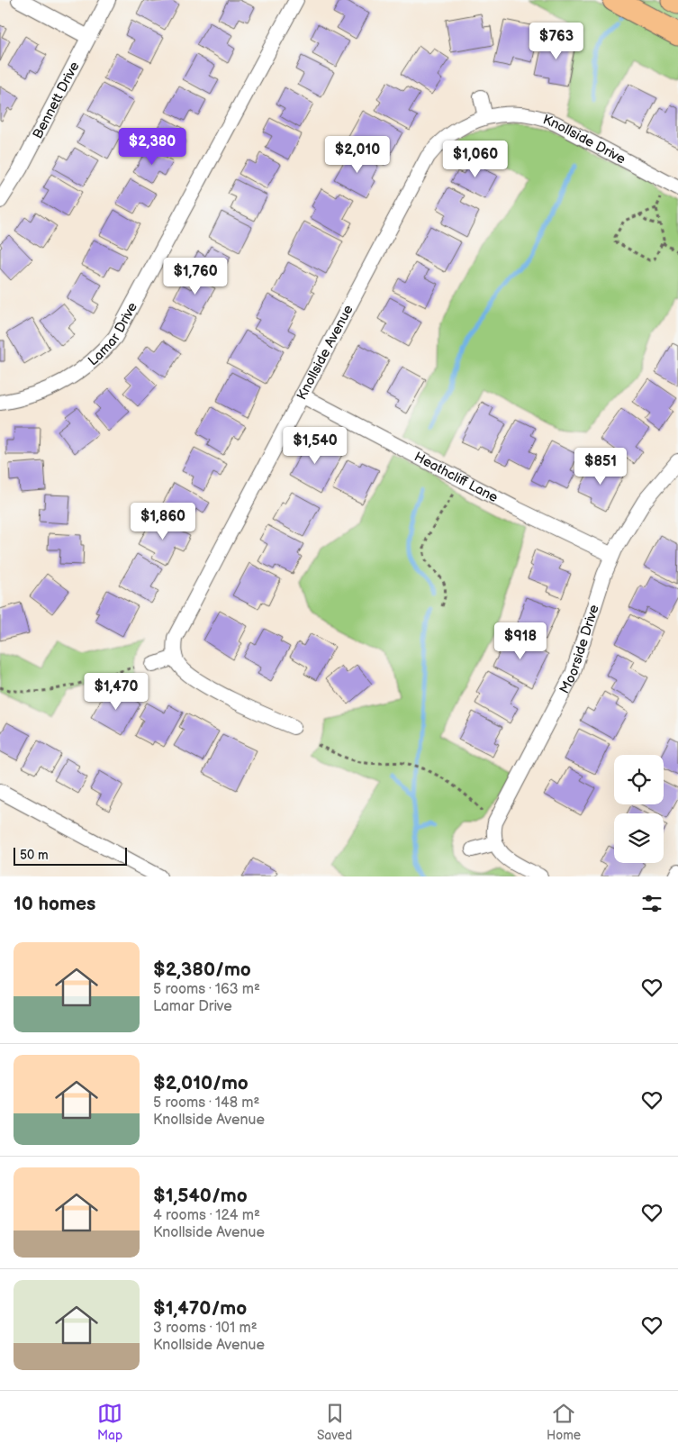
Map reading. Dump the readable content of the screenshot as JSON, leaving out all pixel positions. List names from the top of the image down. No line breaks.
{"streets":{"street":["Bennett Drive","Knollside Drive","Lamar Drive","Knollside Avenue","Heathcliff Lane","Moorside Drive"]},"crossings":[["Knollside Drive","Knollside Avenue"],["Knollside Avenue","Heathcliff Lane"],["Heathcliff Lane","Moorside Drive"]],"scale_bar":"50 m","page":{"price":["$763","$2,380","$2,010","$1,060","$1,760","$1,540","$851","$1,860","$918","$1,470"],"scale":"50 m","heading":"10 homes","list":[{"name":"$2,380/mo","note":"5 rooms · 163 m² · Lamar Drive"},{"name":"$2,010/mo","note":"5 rooms · 148 m² · Knollside Avenue"},{"name":"$1,540/mo","note":"4 rooms · 124 m² · Knollside Avenue"},{"name":"$1,470/mo","note":"3 rooms · 101 m² · Knollside Avenue"}],"tabs":["Map","Saved","Home"]}}
